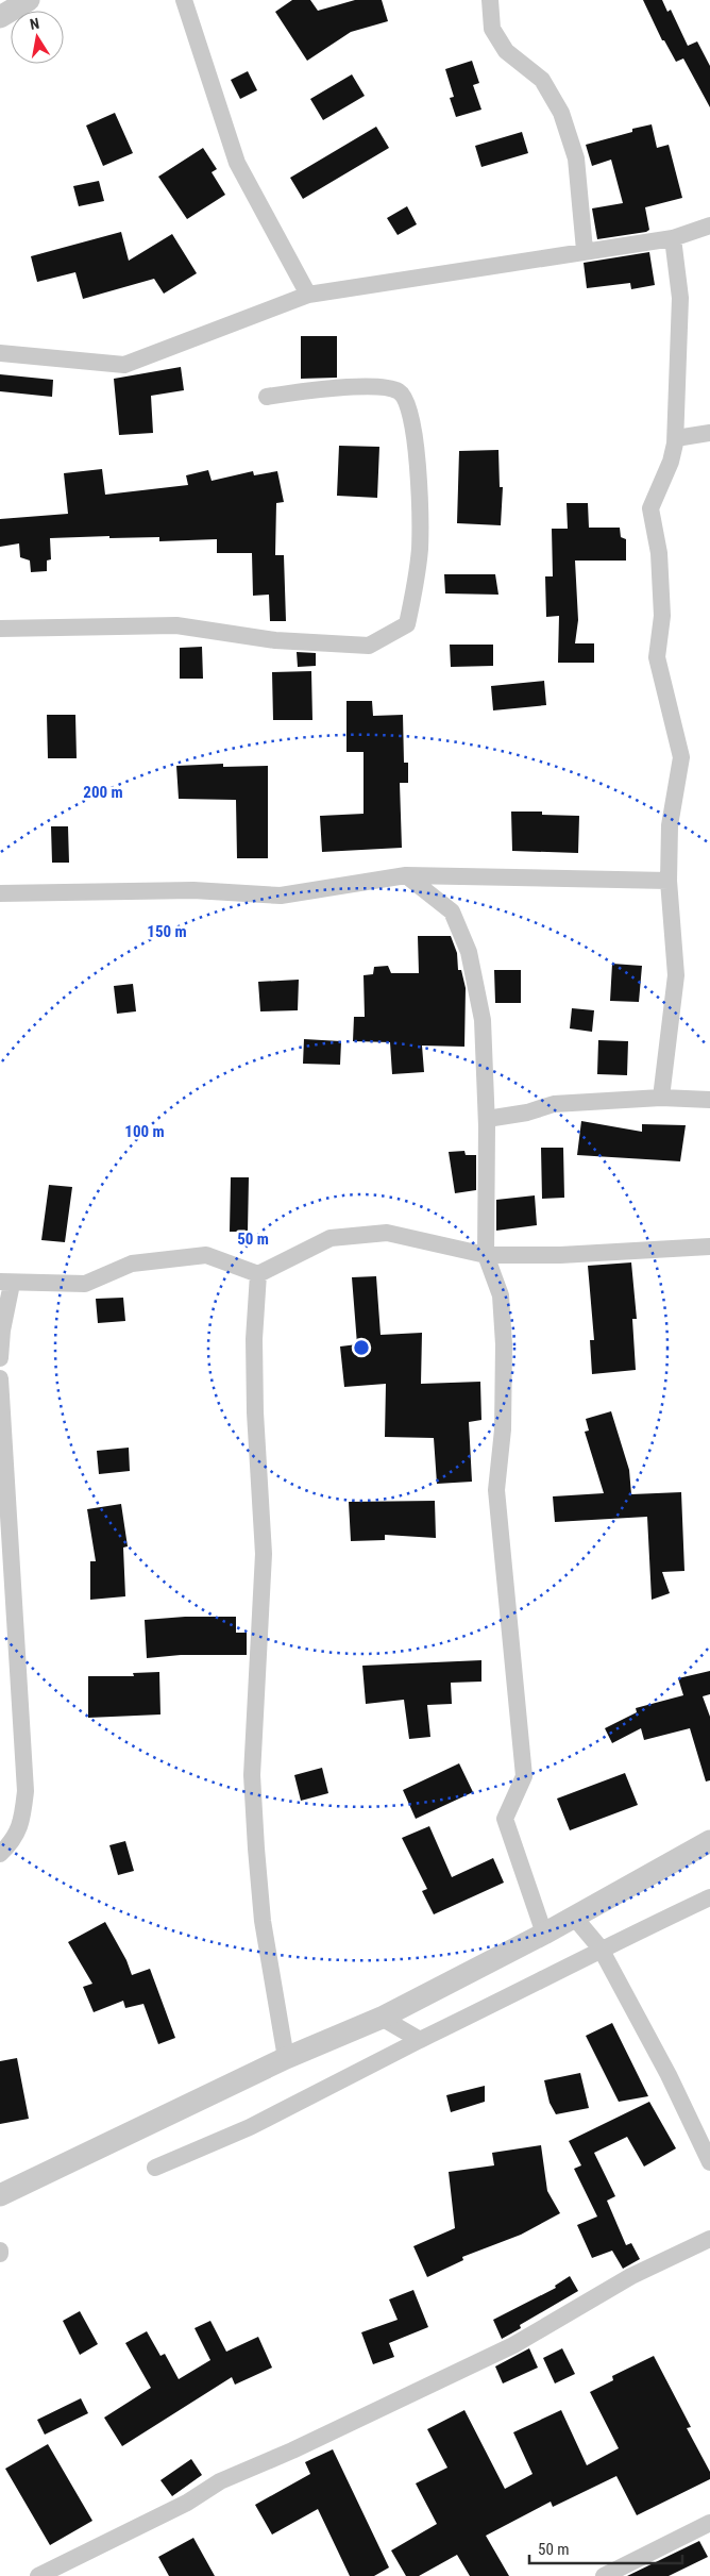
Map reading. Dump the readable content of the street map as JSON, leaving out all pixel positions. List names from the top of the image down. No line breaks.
{"scale_bar":"50 m","north":"top","rings":["200 m","150 m","100 m","50 m"]}
